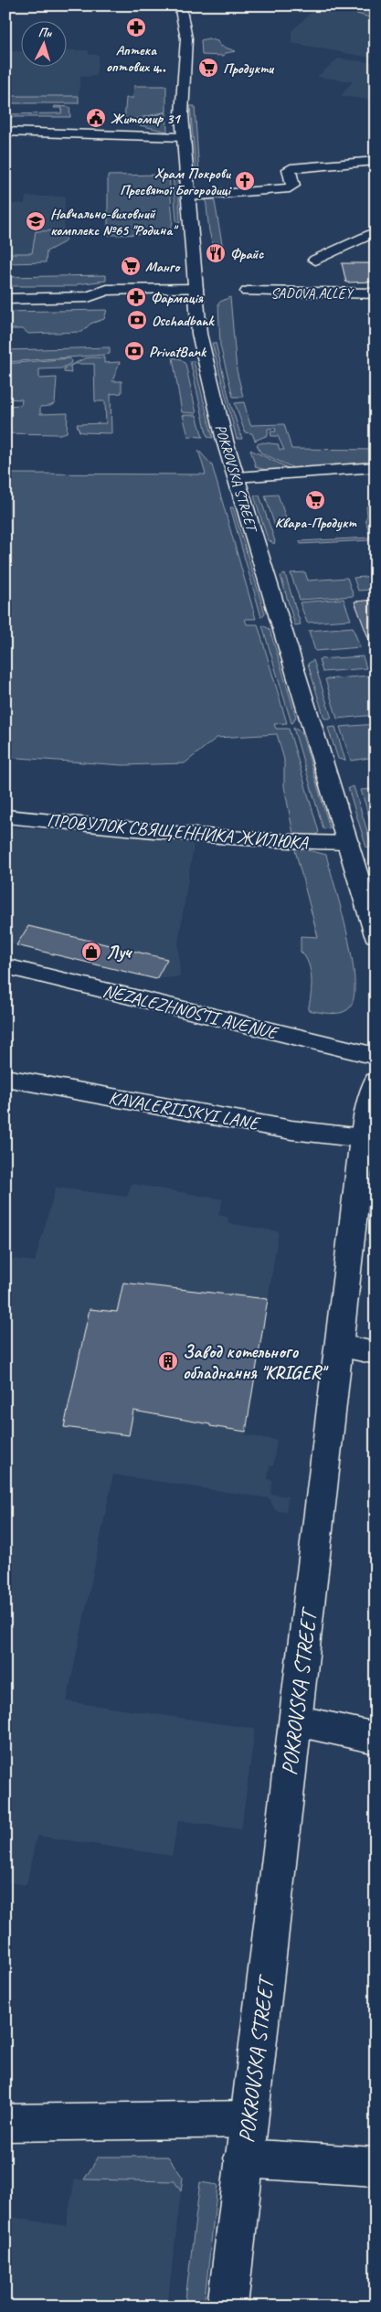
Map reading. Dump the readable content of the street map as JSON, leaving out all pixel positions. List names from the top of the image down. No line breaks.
{"streets":{"main road":["SADOVA ALLEY","POKROVSKA STREET","ПРОВУЛОК СВЯЩЕННИКА ЖИЛЮКА","NEZALEZHNOSTI AVENUE","KAVALERIISKYI LANE"]},"crossings":[["POKROVSKA STREET","ПРОВУЛОК СВЯЩЕННИКА ЖИЛЮКА"],["POKROVSKA STREET","KAVALERIISKYI LANE"]],"places":{"pharmacy":["Аптека оптових ц‥","Фармація"],"supermarket":["Продукти","Манго","Квара-Продукт"],"public building":["Житомир 31"],"church":["Храм Покрови Пресвятої Богородиці"],"school or university":["Навчально-виховний комплекс №65 \"Родина\""],"restaurant":["Фрайс"],"bank":["Oschadbank","PrivatBank"],"shop":["Луч"],"building":["Завод котельного обладнання \"KRIGER\""]},"north":"top"}
